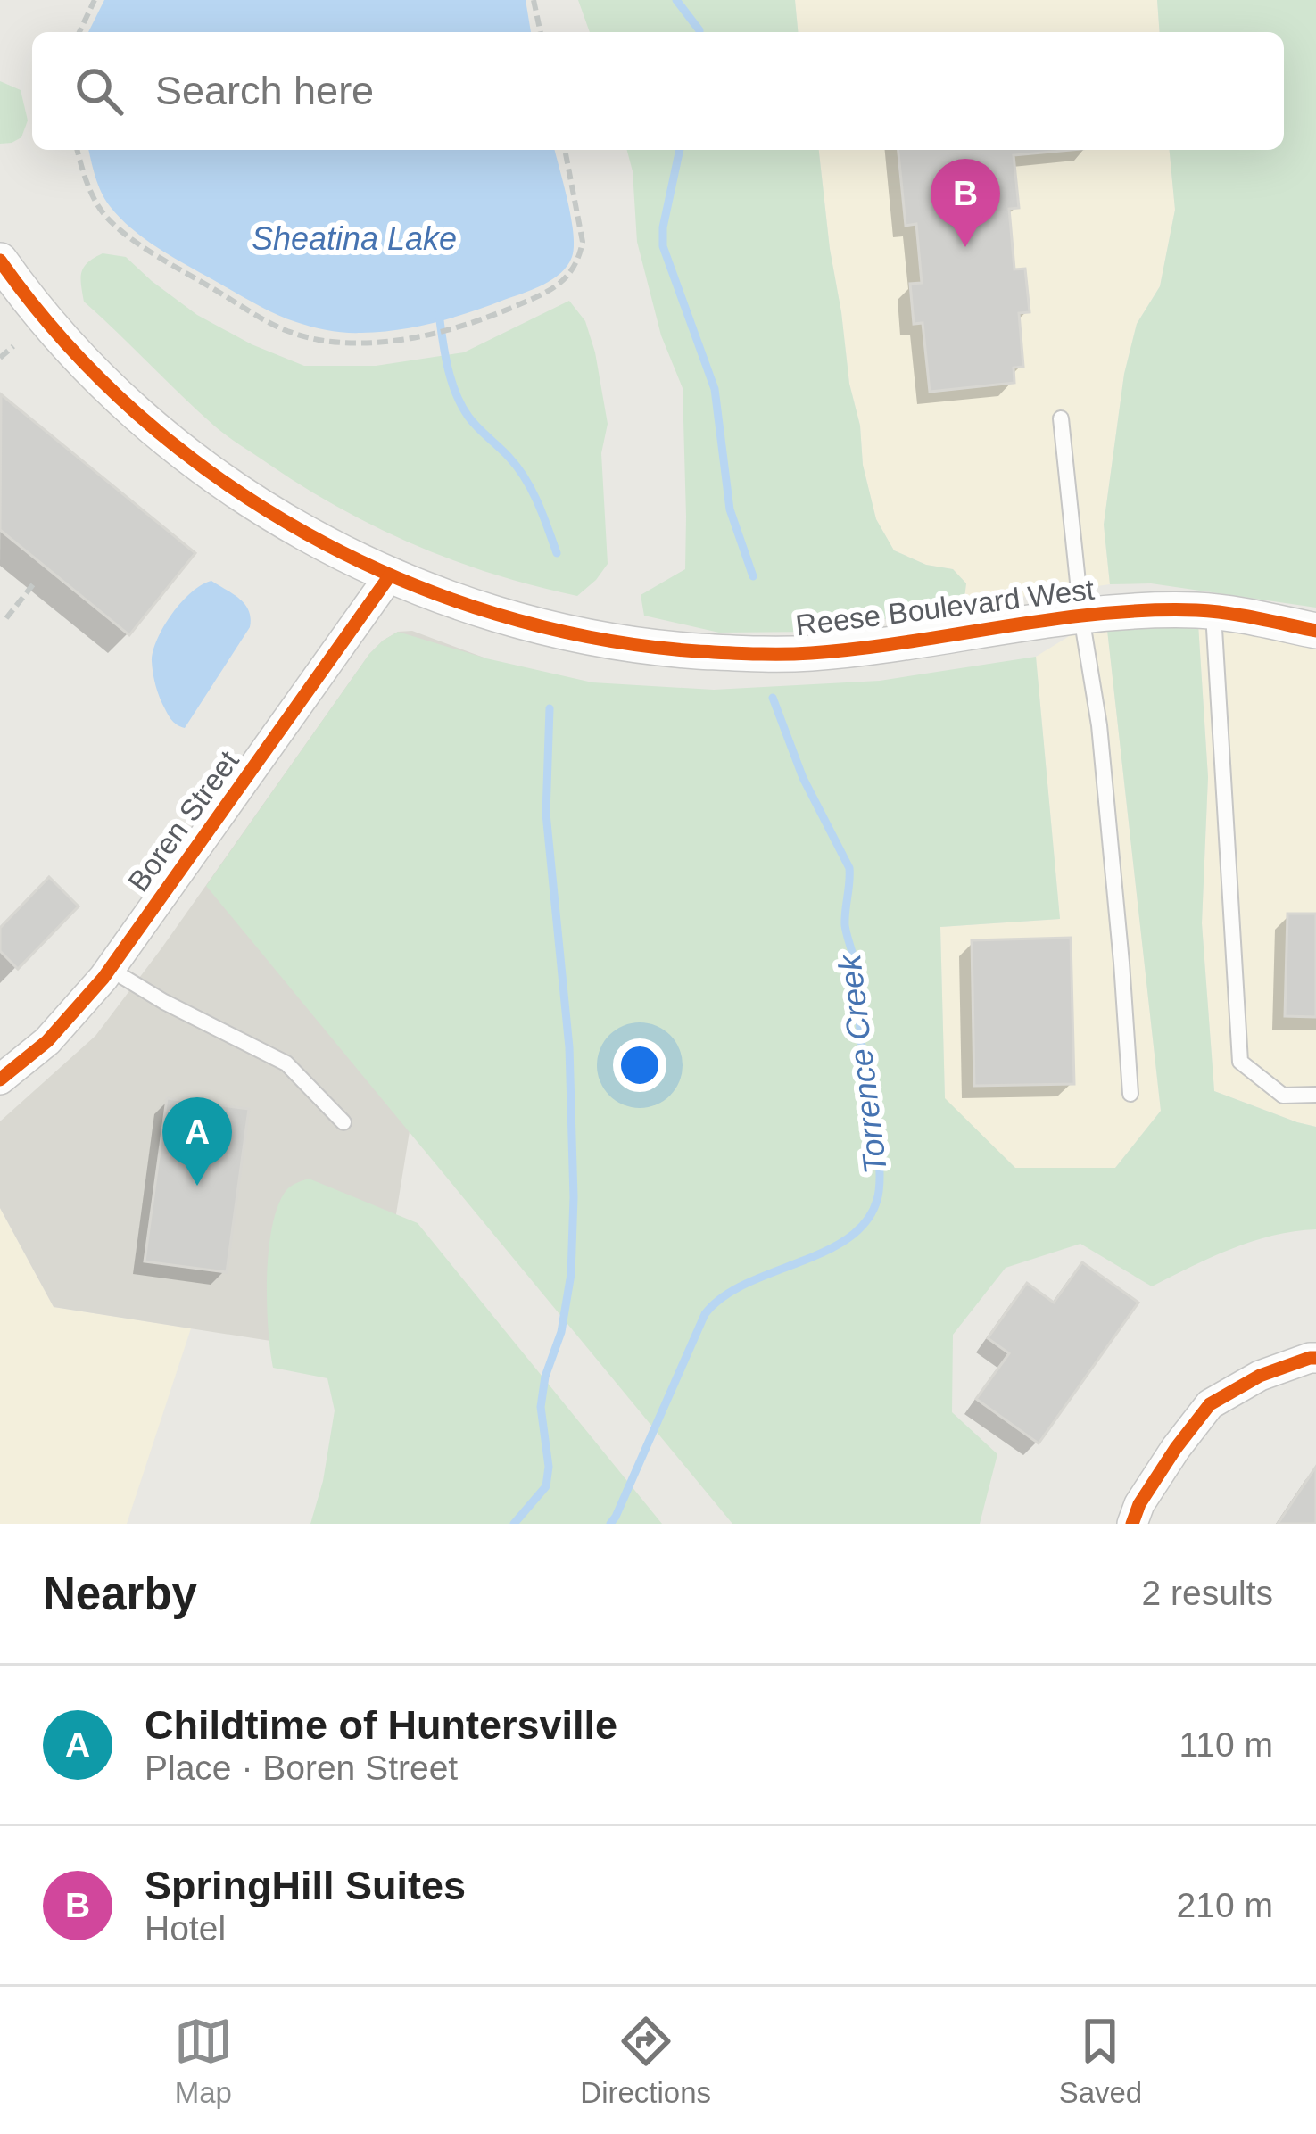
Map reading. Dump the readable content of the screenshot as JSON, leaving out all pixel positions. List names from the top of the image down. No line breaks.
{"streets":{"street":["Reese Boulevard West","Boren Street"]},"crossings":[["Reese Boulevard West","Boren Street"]],"water":["Sheatina Lake","Torrence Creek"],"page":{"search":"Search here","pins":["B","A"],"heading":["Nearby","2 results"],"list":[{"mark":"A","name":"Childtime of Huntersville","note":"Place · Boren Street","value":"110 m"},{"mark":"B","name":"SpringHill Suites","note":"Hotel","value":"210 m"}],"nav":["Map","Directions","Saved"]}}
